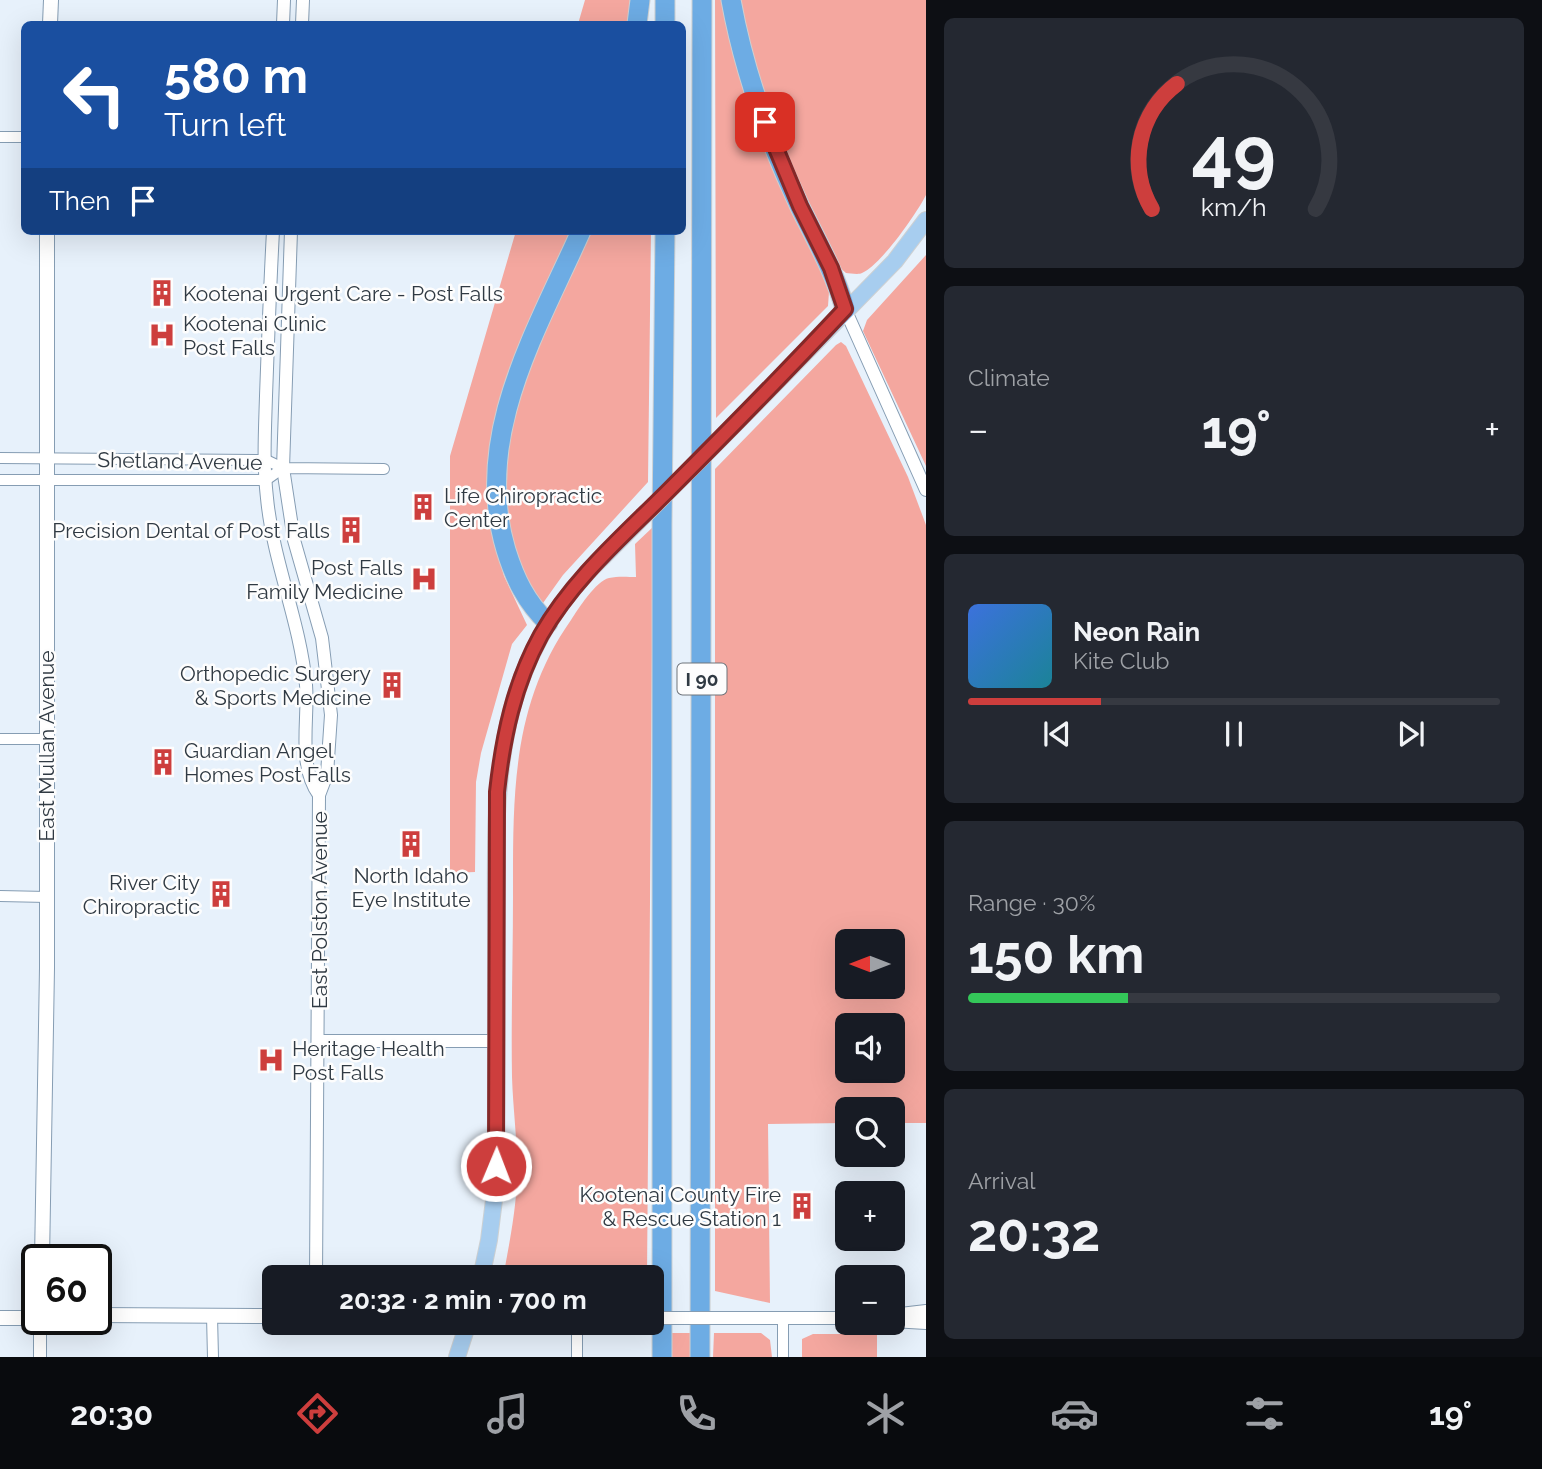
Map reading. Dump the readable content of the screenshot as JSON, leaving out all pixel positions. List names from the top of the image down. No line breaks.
{"streets":{"highway":["I 90"],"main road":["East Mullan Avenue"],"street":["Shetland Avenue","East Polston Avenue"]},"crossings":[["Shetland Avenue","East Mullan Avenue"],["Shetland Avenue","East Polston Avenue"]],"places":{"building":["Kootenai Urgent Care - Post Falls","Life Chiropractic Center","Precision Dental of Post Falls","Orthopedic Surgery & Sports Medicine","Guardian Angel Homes Post Falls","North Idaho Eye Institute","River City Chiropractic","Kootenai County Fire & Rescue Station 1"],"hospital":["Kootenai Clinic Post Falls","Post Falls Family Medicine","Heritage Health Post Falls"]},"north":"left","page":{"turn":["580 m","Turn left"],"then":"Then","tile":["Climate",["Range · 30%","150 km"],["Arrival","20:32"]],"heat":["−","19°","+"],"song":["Neon Rain","Kite Club"],"map_buttons":["+","−"],"limit":"60","trip":"20:32 · 2 min · 700 m","tabs":["20:30","19°"],"gauge":["49","km/h"]}}
